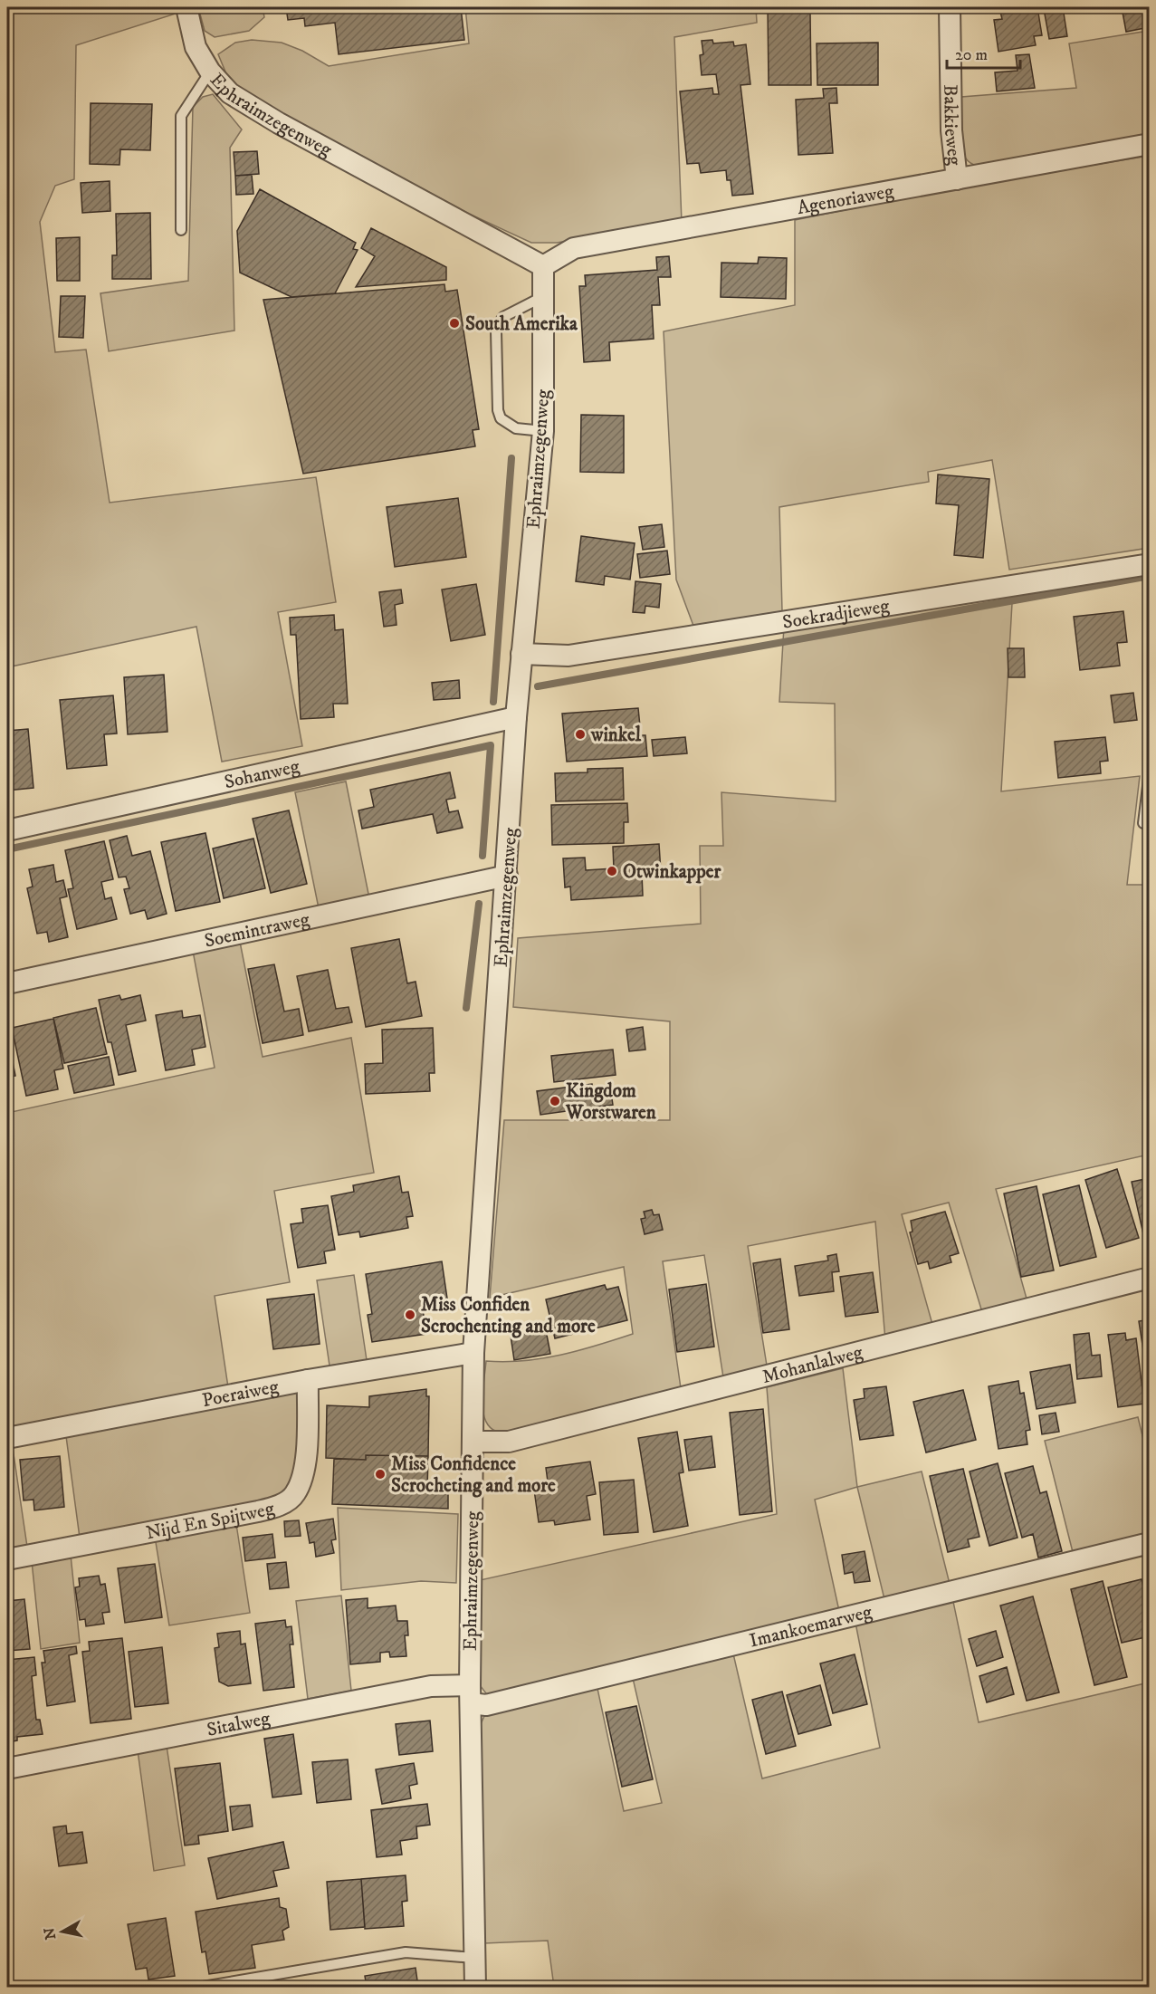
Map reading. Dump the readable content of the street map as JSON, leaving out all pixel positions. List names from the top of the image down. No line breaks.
{"streets":{"street":["Ephraimzegenweg","Bakkieweg","Agenoriaweg","Soekradjieweg","Sohanweg","Soemintraweg","Mohanlalweg","Poeraiweg","Nijd En Spijtweg","Imankoemarweg","Sitalweg"]},"crossings":[["Ephraimzegenweg","Agenoriaweg"],["Ephraimzegenweg","Soekradjieweg"],["Ephraimzegenweg","Sohanweg"],["Ephraimzegenweg","Soemintraweg"],["Ephraimzegenweg","Mohanlalweg"],["Ephraimzegenweg","Poeraiweg"],["Ephraimzegenweg","Imankoemarweg"],["Ephraimzegenweg","Sitalweg"],["Bakkieweg","Agenoriaweg"],["Poeraiweg","Nijd En Spijtweg"],["Imankoemarweg","Sitalweg"]],"places":["South Amerika","winkel","Otwinkapper","Kingdom Worstwaren","Miss Confiden Scrochenting and more","Miss Confidence Scrocheting and more"],"scale_bar":"20 m","north":"left"}
